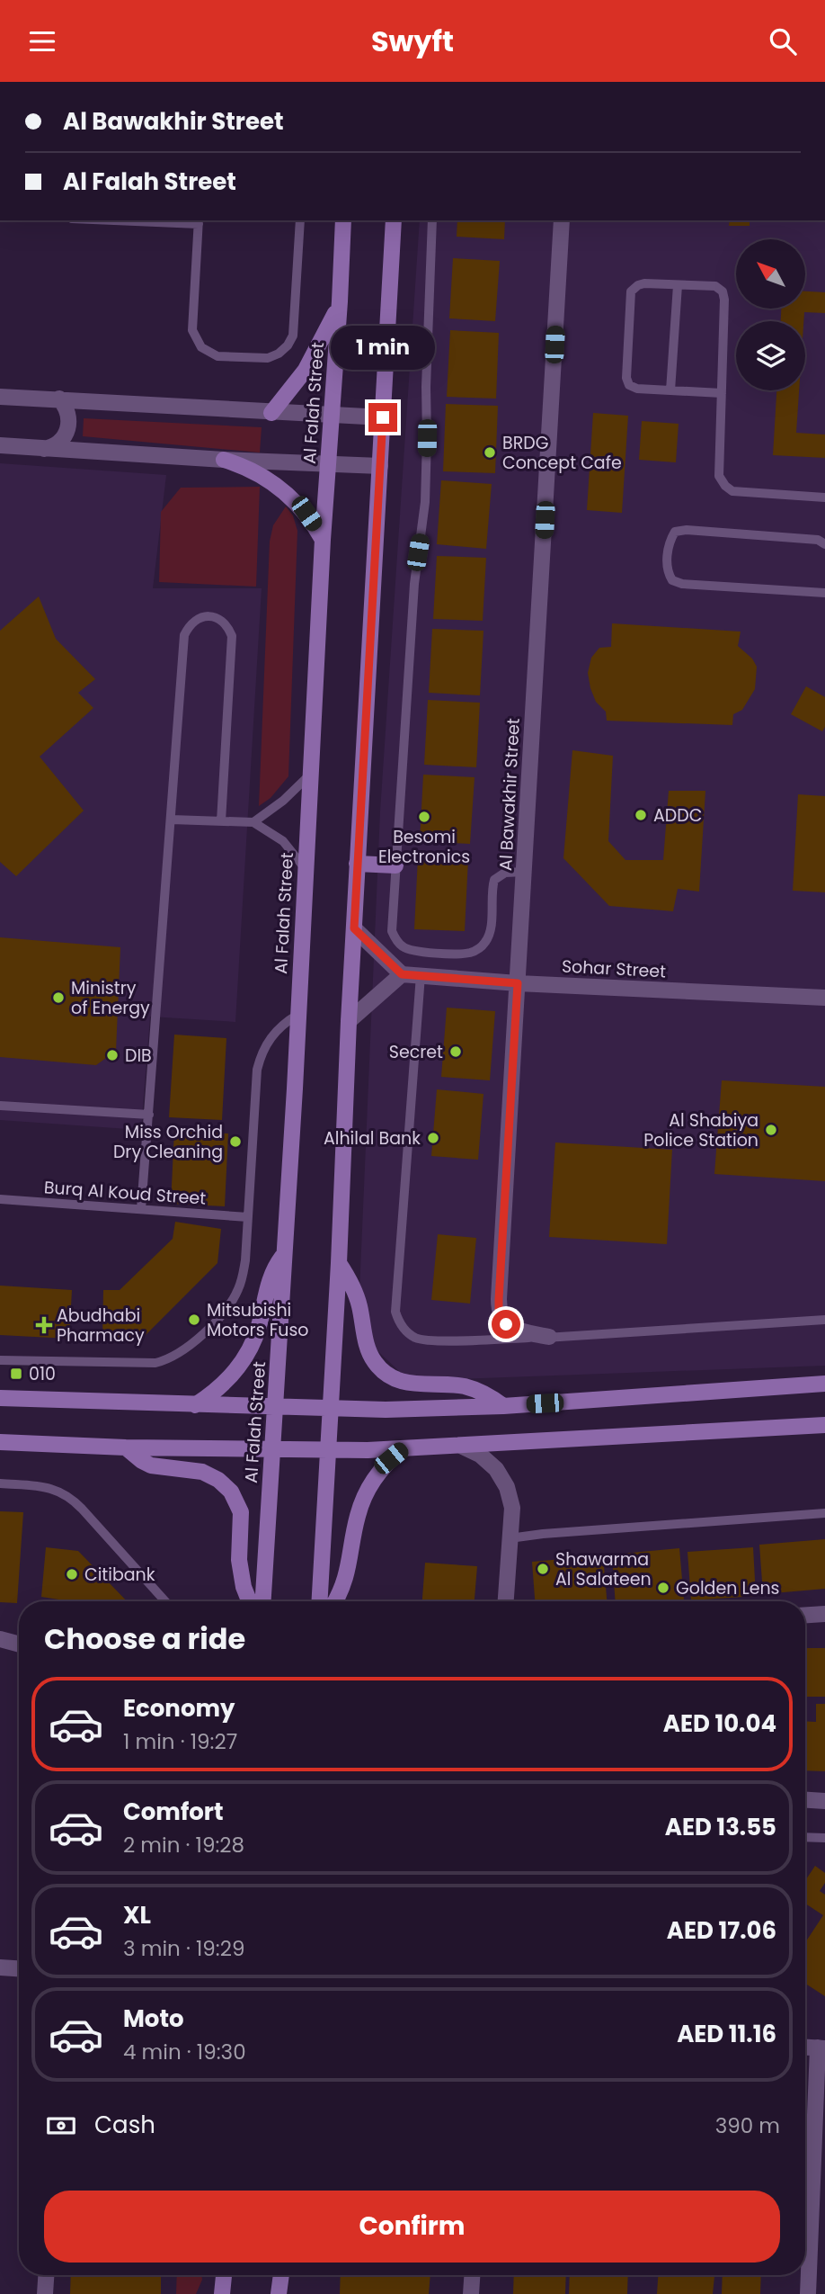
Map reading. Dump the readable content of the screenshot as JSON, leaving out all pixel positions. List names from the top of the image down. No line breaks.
{"streets":{"main road":["Al Falah Street"],"street":["Al Bawakhir Street","Sohar Street"],"lane":["Burq Al Koud Street"]},"crossings":[["Al Bawakhir Street","Sohar Street"]],"places":{"other":["BRDG Concept Cafe","ADDC","Besomi Electronics","Ministry of Energy","Secret","DIB","Al Shabiya Police Station","Alhilal Bank","Miss Orchid Dry Cleaning","Mitsubishi Motors Fuso","Shawarma Al Salateen","Citibank","Golden Lens"],"health":["Abudhabi Pharmacy"],"transit":["010"]},"north":"top left","page":{"header":"Swyft","banner":["Al Bawakhir Street","Al Falah Street"],"bubble":"1 min","heading":"Choose a ride","list":[{"name":"Economy","note":"1 min · 19:27","value":"AED 10.04"},{"name":"Comfort","note":"2 min · 19:28","value":"AED 13.55"},{"name":"XL","note":"3 min · 19:29","value":"AED 17.06"},{"name":"Moto","note":"4 min · 19:30","value":"AED 11.16"}],"pay":["Cash","390 m"],"buttons":"Confirm"}}
